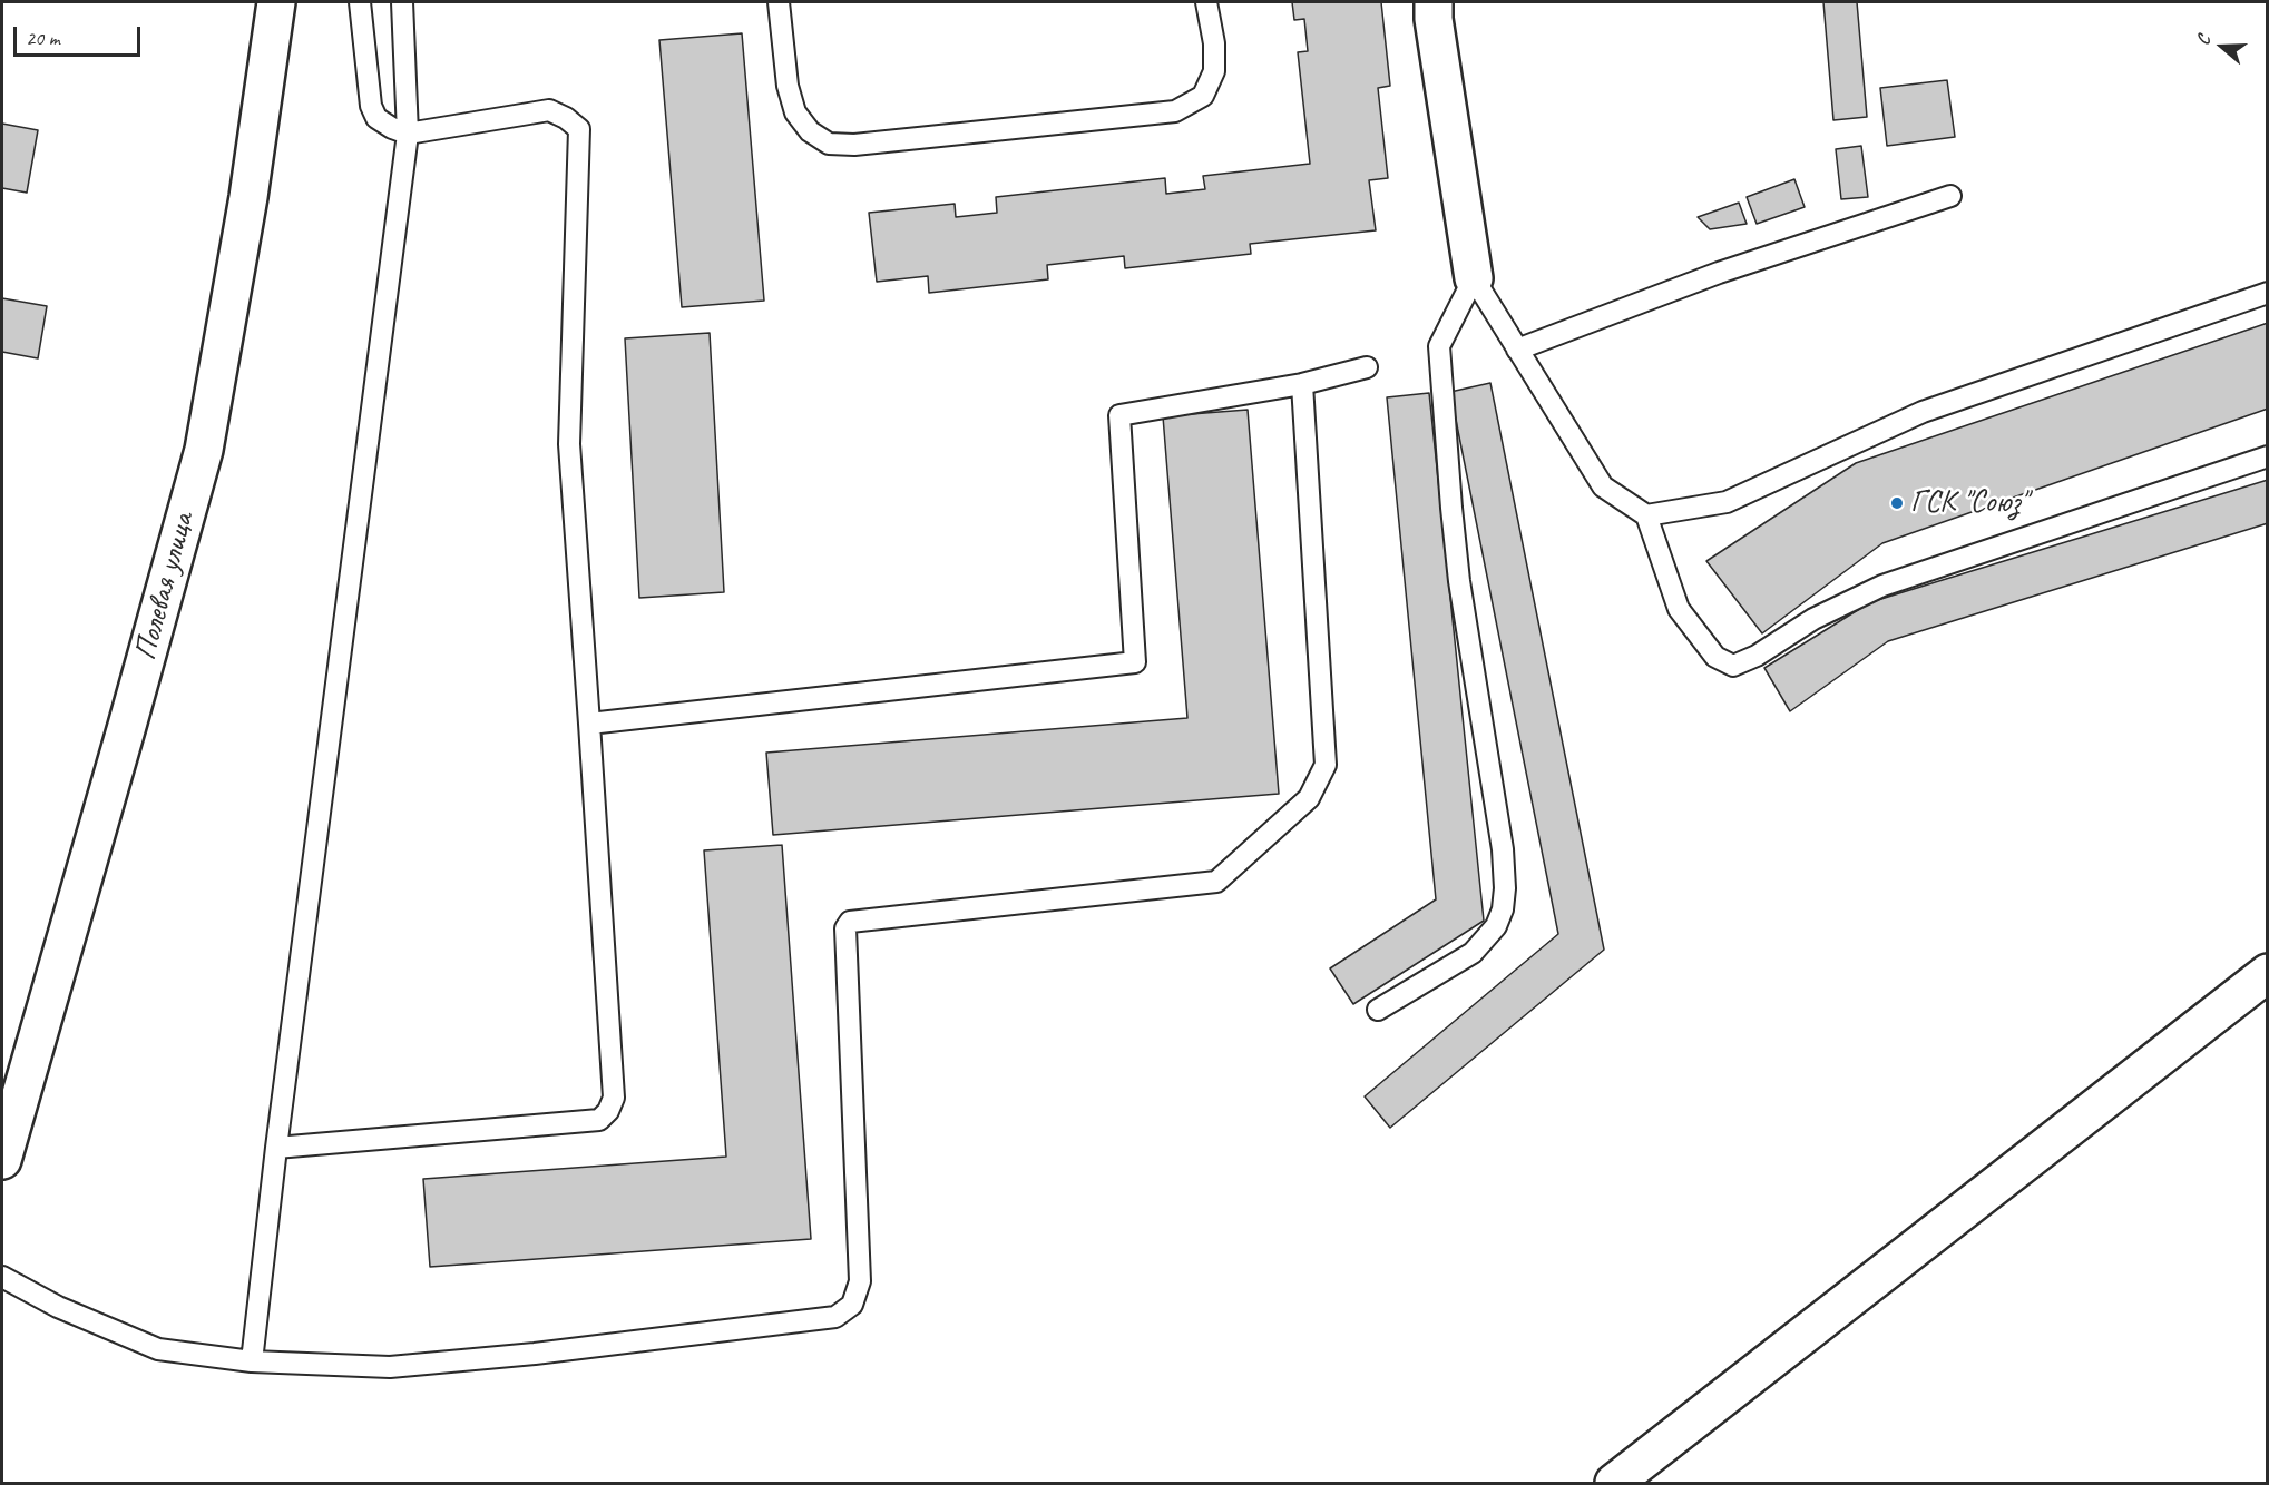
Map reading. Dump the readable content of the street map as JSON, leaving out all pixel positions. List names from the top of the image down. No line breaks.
{"streets":{"street":["Полевая улица"]},"places":["ГСК \"Союз\""],"scale_bar":"20 m","north":"left"}
